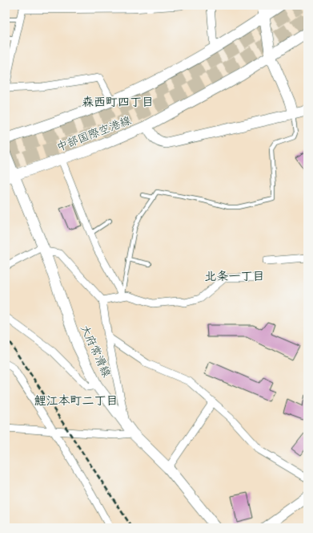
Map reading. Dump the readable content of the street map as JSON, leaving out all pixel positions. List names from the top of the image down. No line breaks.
{"streets":{"main road":["中部国際空港線","大府常滑線"]},"crossings":[["中部国際空港線","大府常滑線"]],"districts":["森西町四丁目","北条一丁目","鯉江本町二丁目"]}
